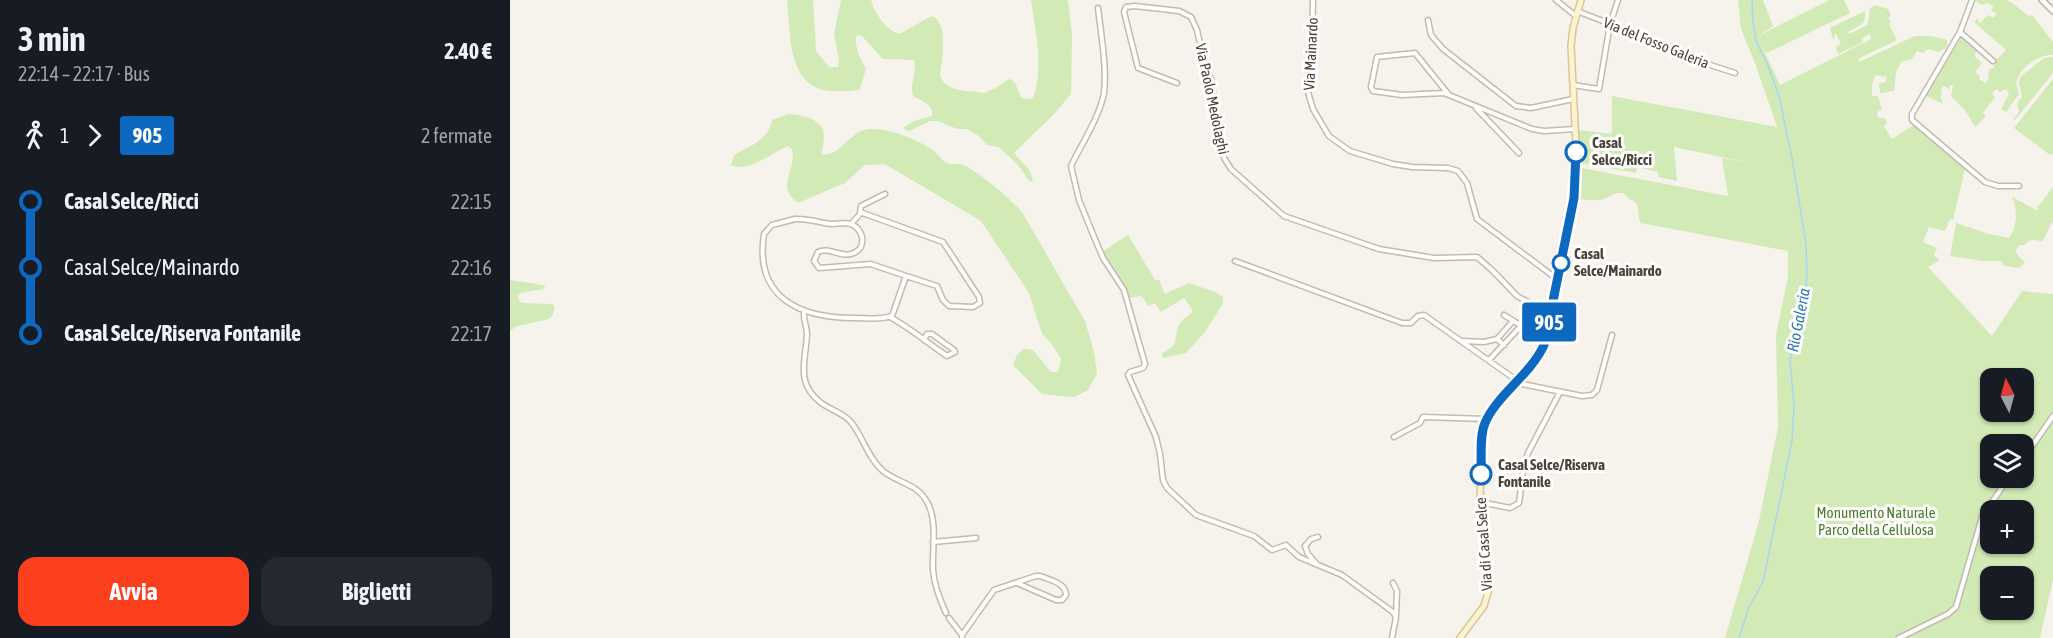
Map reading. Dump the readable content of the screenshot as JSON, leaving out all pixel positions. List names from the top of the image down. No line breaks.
{"streets":{"main road":["Via di Casal Selce"],"street":["Via del Fosso Galeria","Via Mainardo","Via Paolo Medolaghi"]},"crossings":[["Via del Fosso Galeria","Via di Casal Selce"],["Via Mainardo","Via di Casal Selce"],["Via Paolo Medolaghi","Via di Casal Selce"]],"water":["Rio Galeria"],"parks":["Monumento Naturale Parco della Cellulosa"],"places":["Casal Selce/Ricci","Casal Selce/Mainardo","Casal Selce/Riserva Fontanile"],"lines":["bus line 905"],"north":"top","page":{"heading":["3 min","22:14 – 22:17 · Bus","2.40 €"],"on_map":"905","legs":["1","905","2 fermate"],"list":[{"name":"Casal Selce/Ricci","value":"22:15"},{"name":"Casal Selce/Mainardo","value":"22:16"},{"name":"Casal Selce/Riserva Fontanile","value":"22:17"}],"map_buttons":["+","−"],"buttons":["Avvia","Biglietti"]}}
